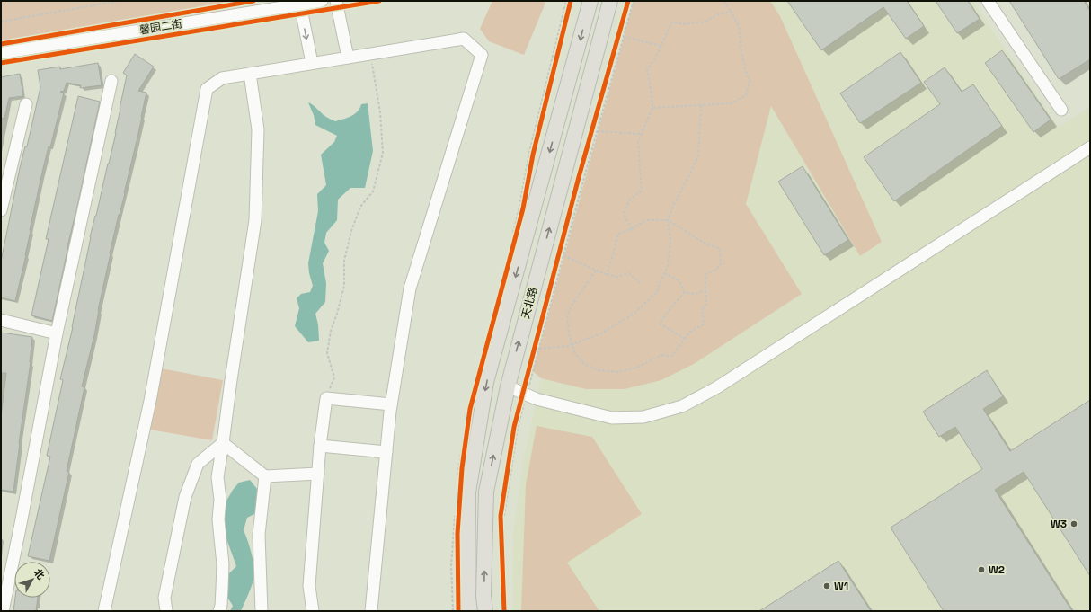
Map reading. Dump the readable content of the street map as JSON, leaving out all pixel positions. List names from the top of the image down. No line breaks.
{"streets":{"main road":["天北路"],"street":["馨园二街"]},"places":["W3","W2","W1"],"north":"top right"}
